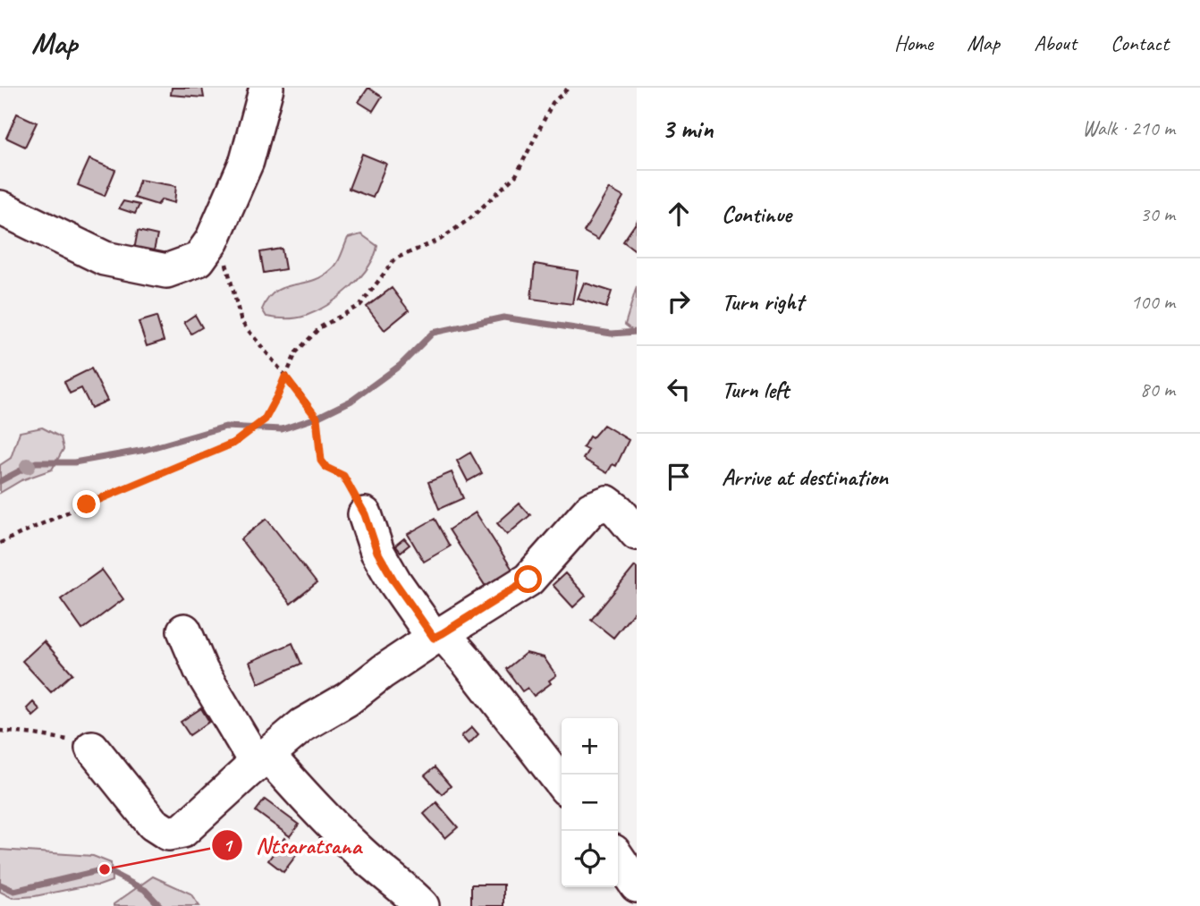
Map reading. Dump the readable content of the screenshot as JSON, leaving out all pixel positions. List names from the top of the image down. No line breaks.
{"places":["Ntsaratsana"],"page":{"header":"Map","nav":["Home","Map","About","Contact"],"heading":["3 min","Walk · 210 m"],"list":[["Continue","30 m"],["Turn right","100 m"],["Turn left","80 m"],"Arrive at destination"],"map_buttons":["+","−"]}}
